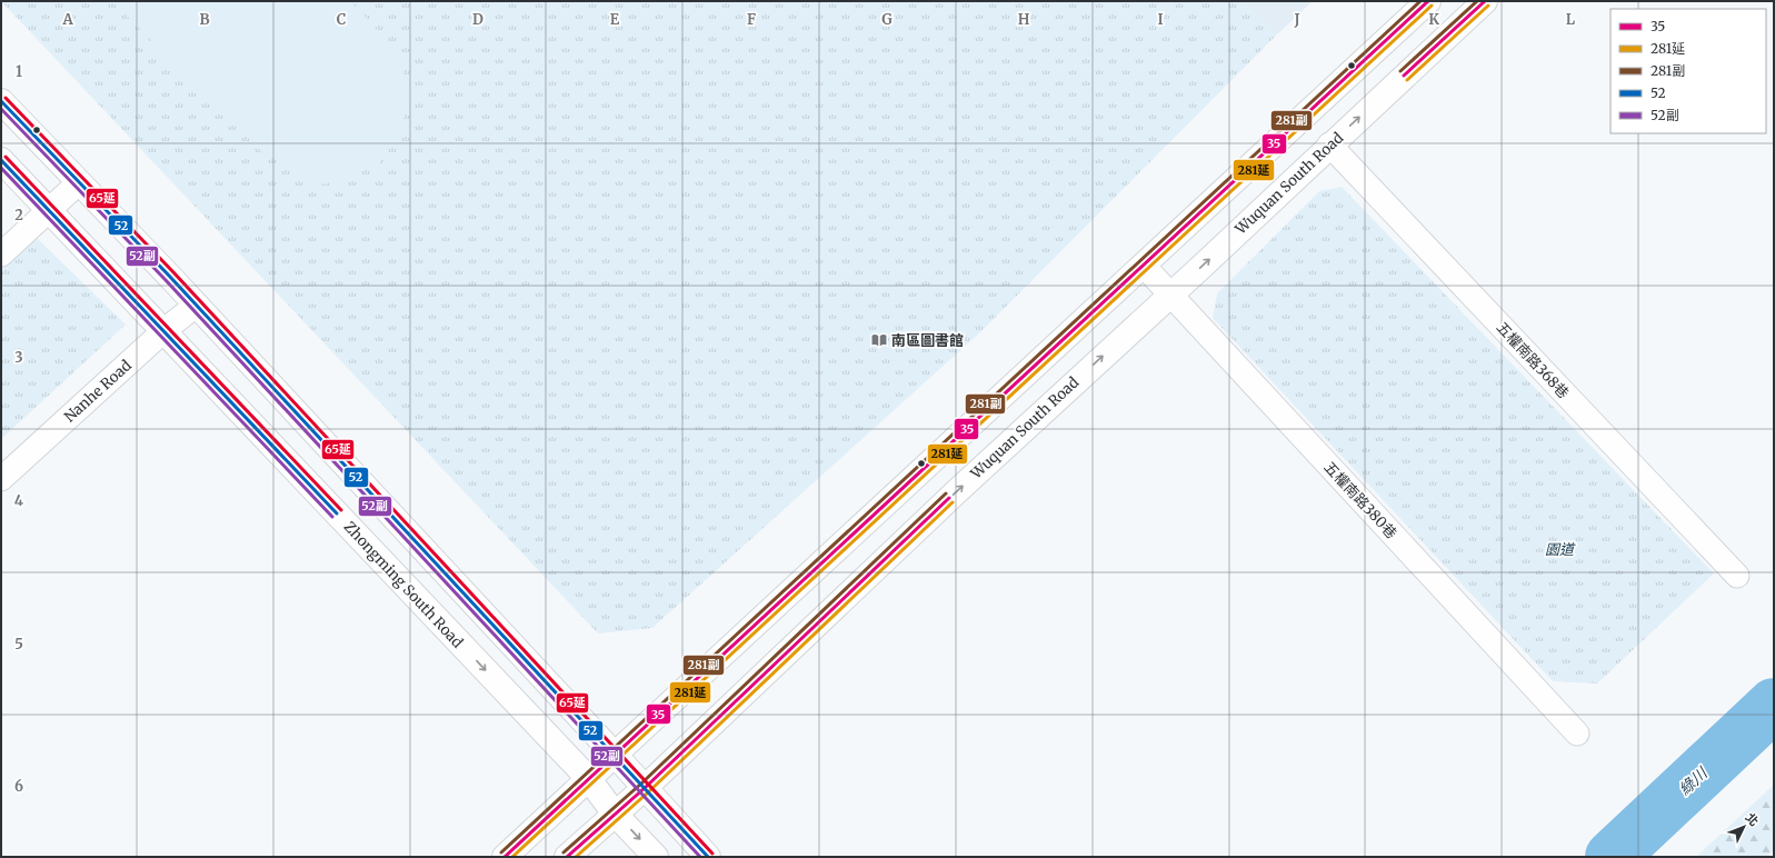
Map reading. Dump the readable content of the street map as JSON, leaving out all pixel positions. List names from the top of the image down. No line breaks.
{"streets":{"main road":["Wuquan South Road","Zhongming South Road"],"street":["五權南路368巷","Nanhe Road","五權南路380巷"]},"crossings":[["Wuquan South Road","五權南路368巷"],["Wuquan South Road","五權南路380巷"],["Wuquan South Road","Zhongming South Road"],["Nanhe Road","Zhongming South Road"]],"water":["綠川"],"parks":["園道"],"places":{"library":["南區圖書館"]},"lines":["transit line 35","transit line 281副","transit line 281延","transit line 65延","transit line 52","transit line 52副"],"legend":["35","281延","281副","52","52副"],"north":"top right","grid":{"columns":["A","B","C","D","E","F","G","H","I","J","K","L"],"rows":["1","2","3","4","5","6"]}}
